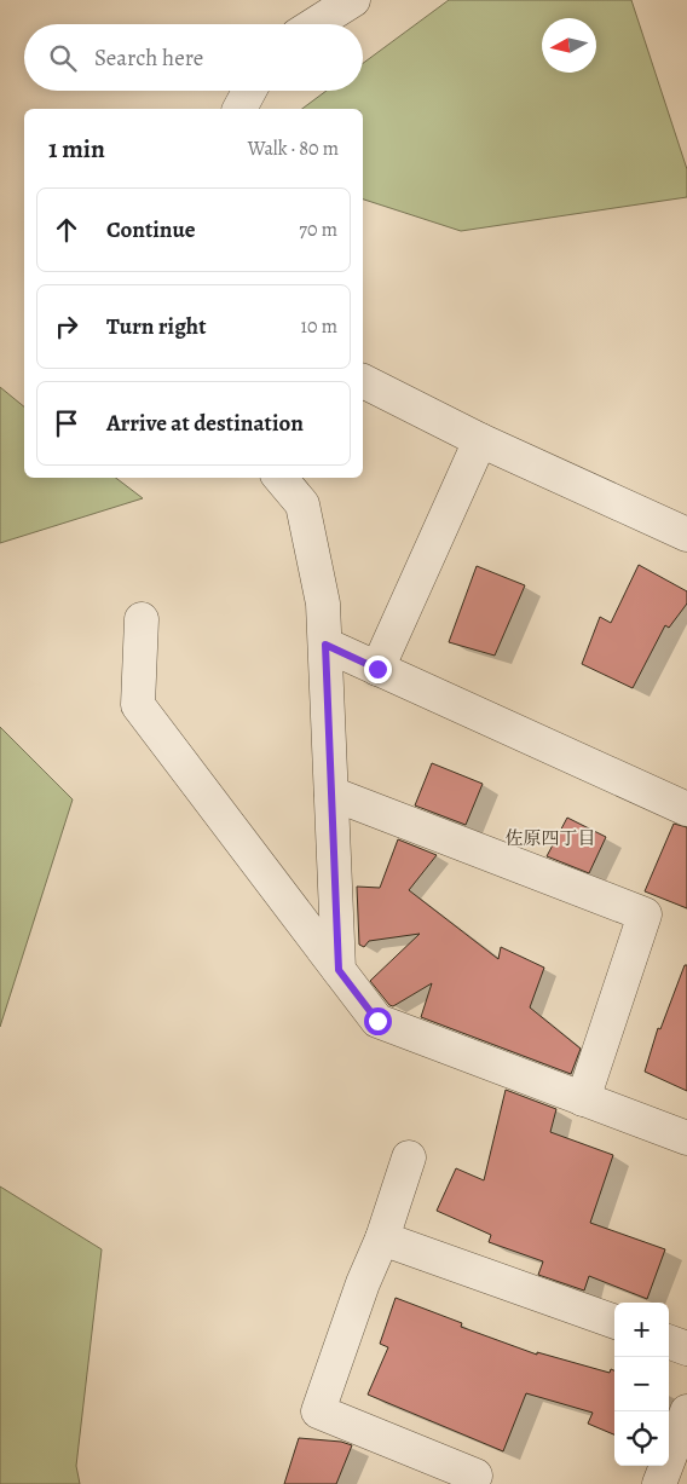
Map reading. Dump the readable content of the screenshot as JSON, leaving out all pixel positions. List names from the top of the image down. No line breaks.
{"districts":["佐原四丁目"],"north":"left","page":{"search":"Search here","heading":["1 min","Walk · 80 m"],"list":[["Continue","70 m"],["Turn right","10 m"],"Arrive at destination"],"map_buttons":["+","−"]}}
